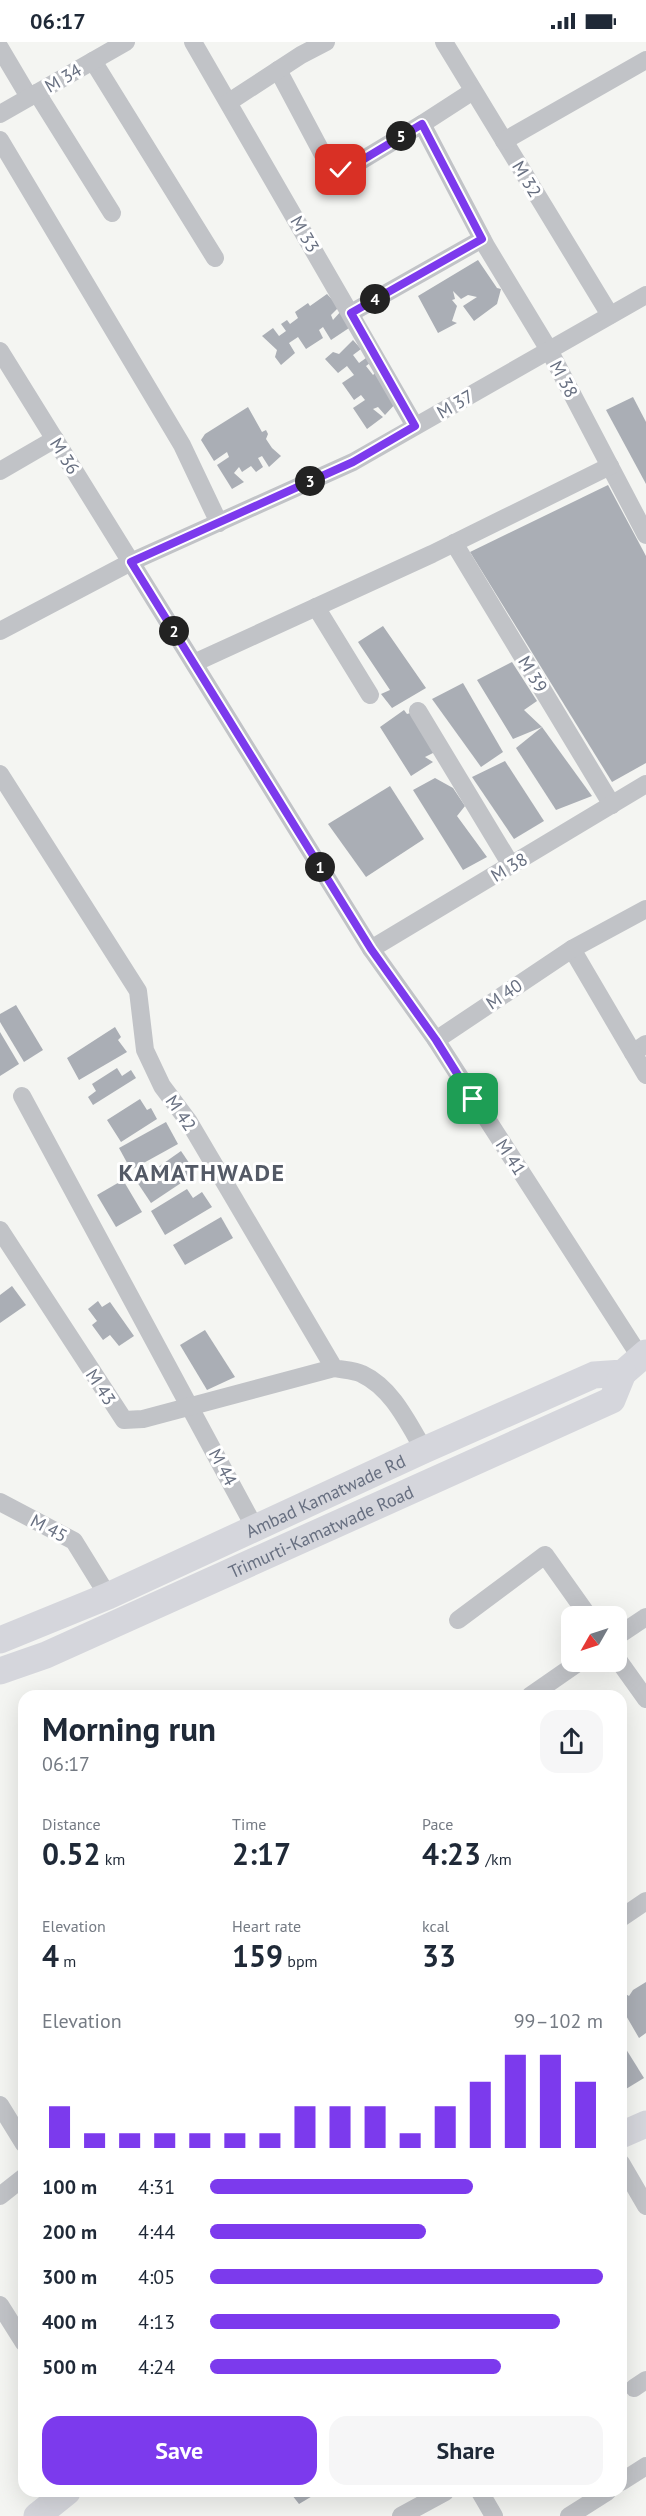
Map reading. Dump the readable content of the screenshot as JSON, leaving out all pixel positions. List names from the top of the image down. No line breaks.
{"streets":{"street":["M 34","M 32","M 33","M 38","M 37","M 36","M 39","M 40","M 42","M 41","M 43","M 44","Ambad Kamatwade Rd","M 45","Trimurti-Kamatwade Road"]},"crossings":[["M 32","M 37"],["M 33","M 37"],["M 38","M 37"],["M 38","M 39"],["M 38","M 41"],["M 37","M 36"],["M 37","M 41"],["M 36","M 41"],["M 40","M 41"],["M 42","M 43"],["M 41","Ambad Kamatwade Rd"],["M 41","Trimurti-Kamatwade Road"],["M 43","M 44"],["M 44","Ambad Kamatwade Rd"],["Ambad Kamatwade Rd","M 45"],["Ambad Kamatwade Rd","Trimurti-Kamatwade Road"]],"districts":["KAMATHWADE"],"north":"bottom left","page":{"status":"06:17","pins":["5","4","3","2","1"],"heading":["Morning run","06:17"],"stats":[["Distance","0.52 km"],["Time","2:17"],["Pace","4:23 /km"],["Elevation","4 m"],["Heart rate","159 bpm"],["kcal","33"]],"chart":["Elevation","99–102 m"],"list":[{"name":"100 m","note":"4:31"},{"name":"200 m","note":"4:44"},{"name":"300 m","note":"4:05"},{"name":"400 m","note":"4:13"},{"name":"500 m","note":"4:24"}],"buttons":["Save","Share"]}}
